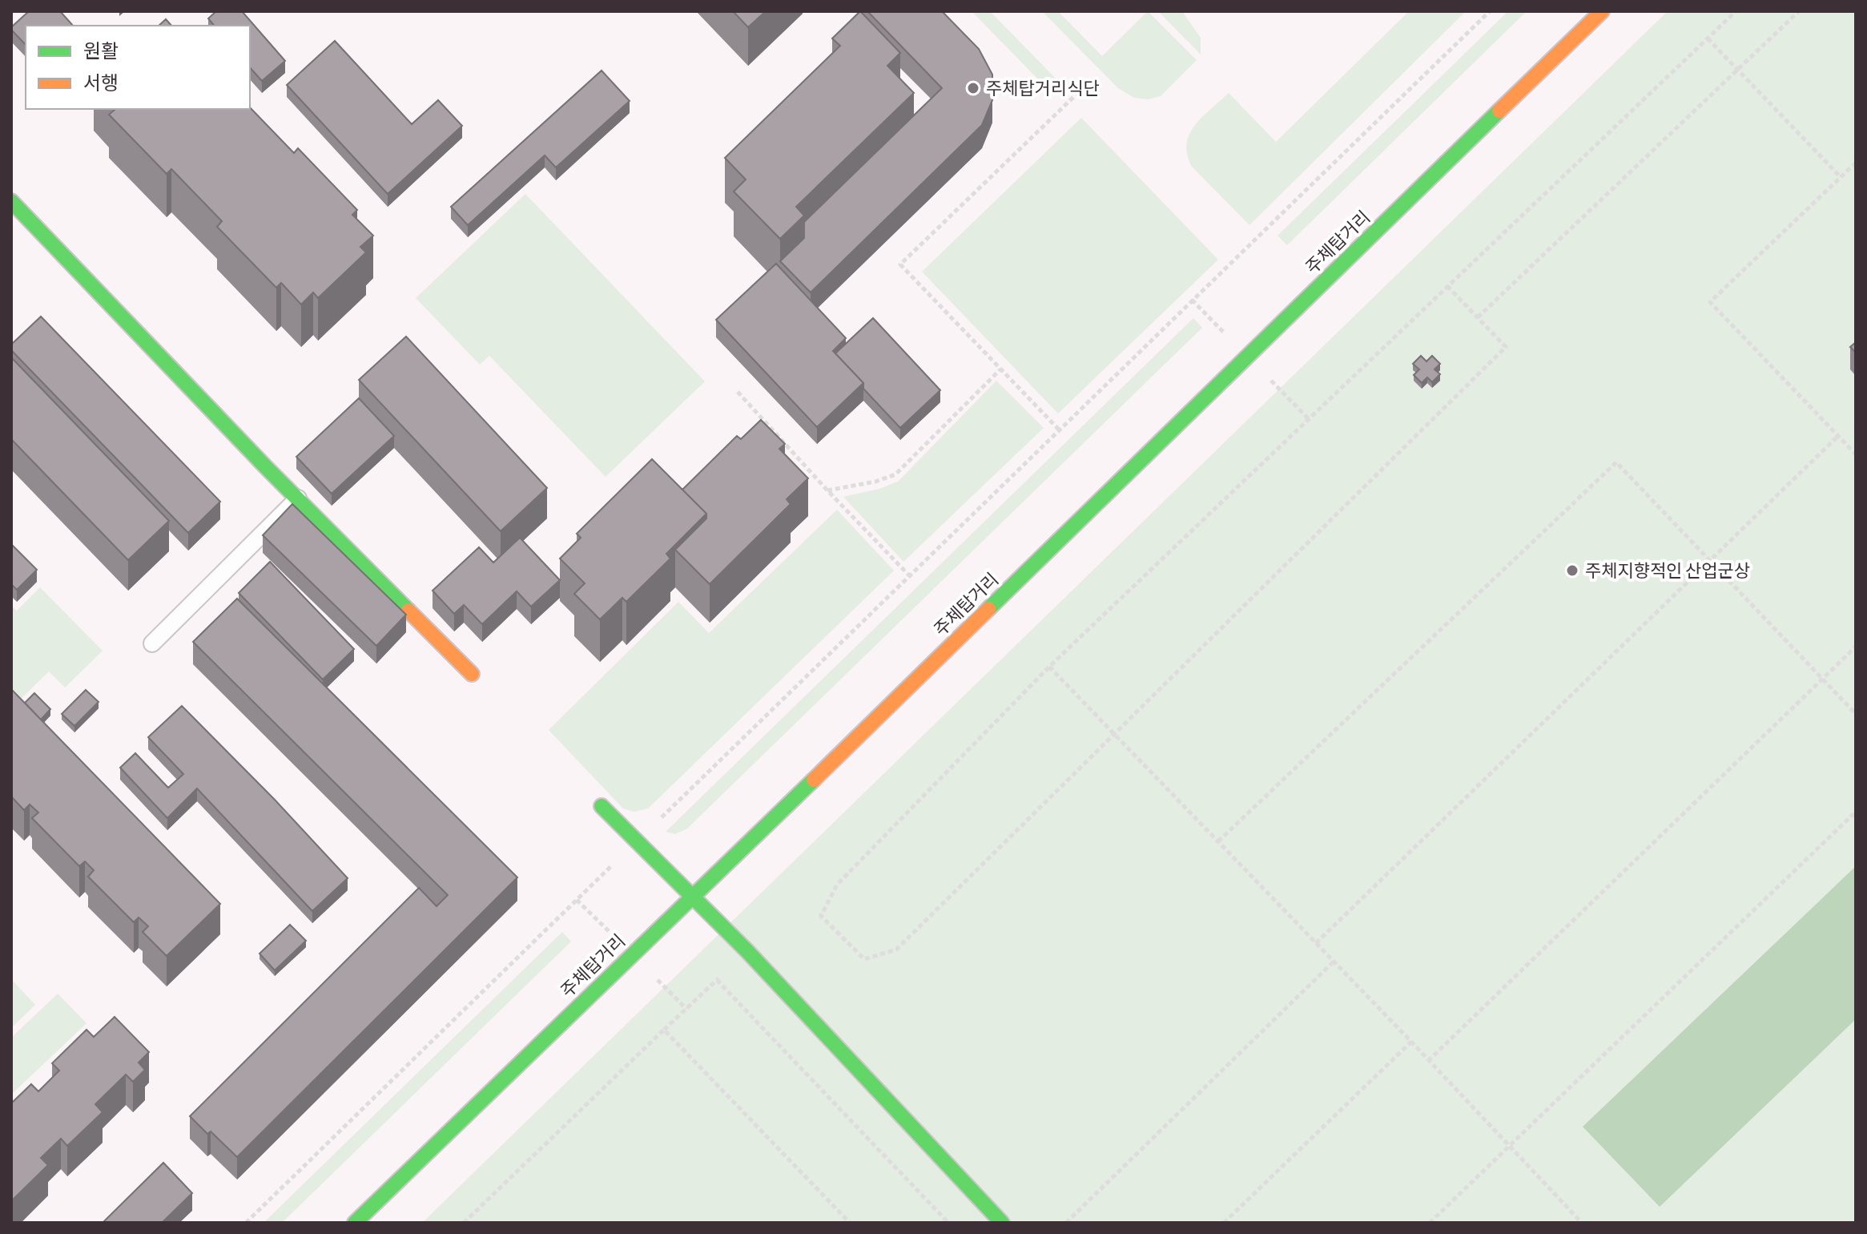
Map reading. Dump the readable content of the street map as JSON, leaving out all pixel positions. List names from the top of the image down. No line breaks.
{"streets":{"main road":["주체탑거리"]},"places":["주체탑거리식단","주체지향적인 산업군상"],"legend":["원활","서행"]}
